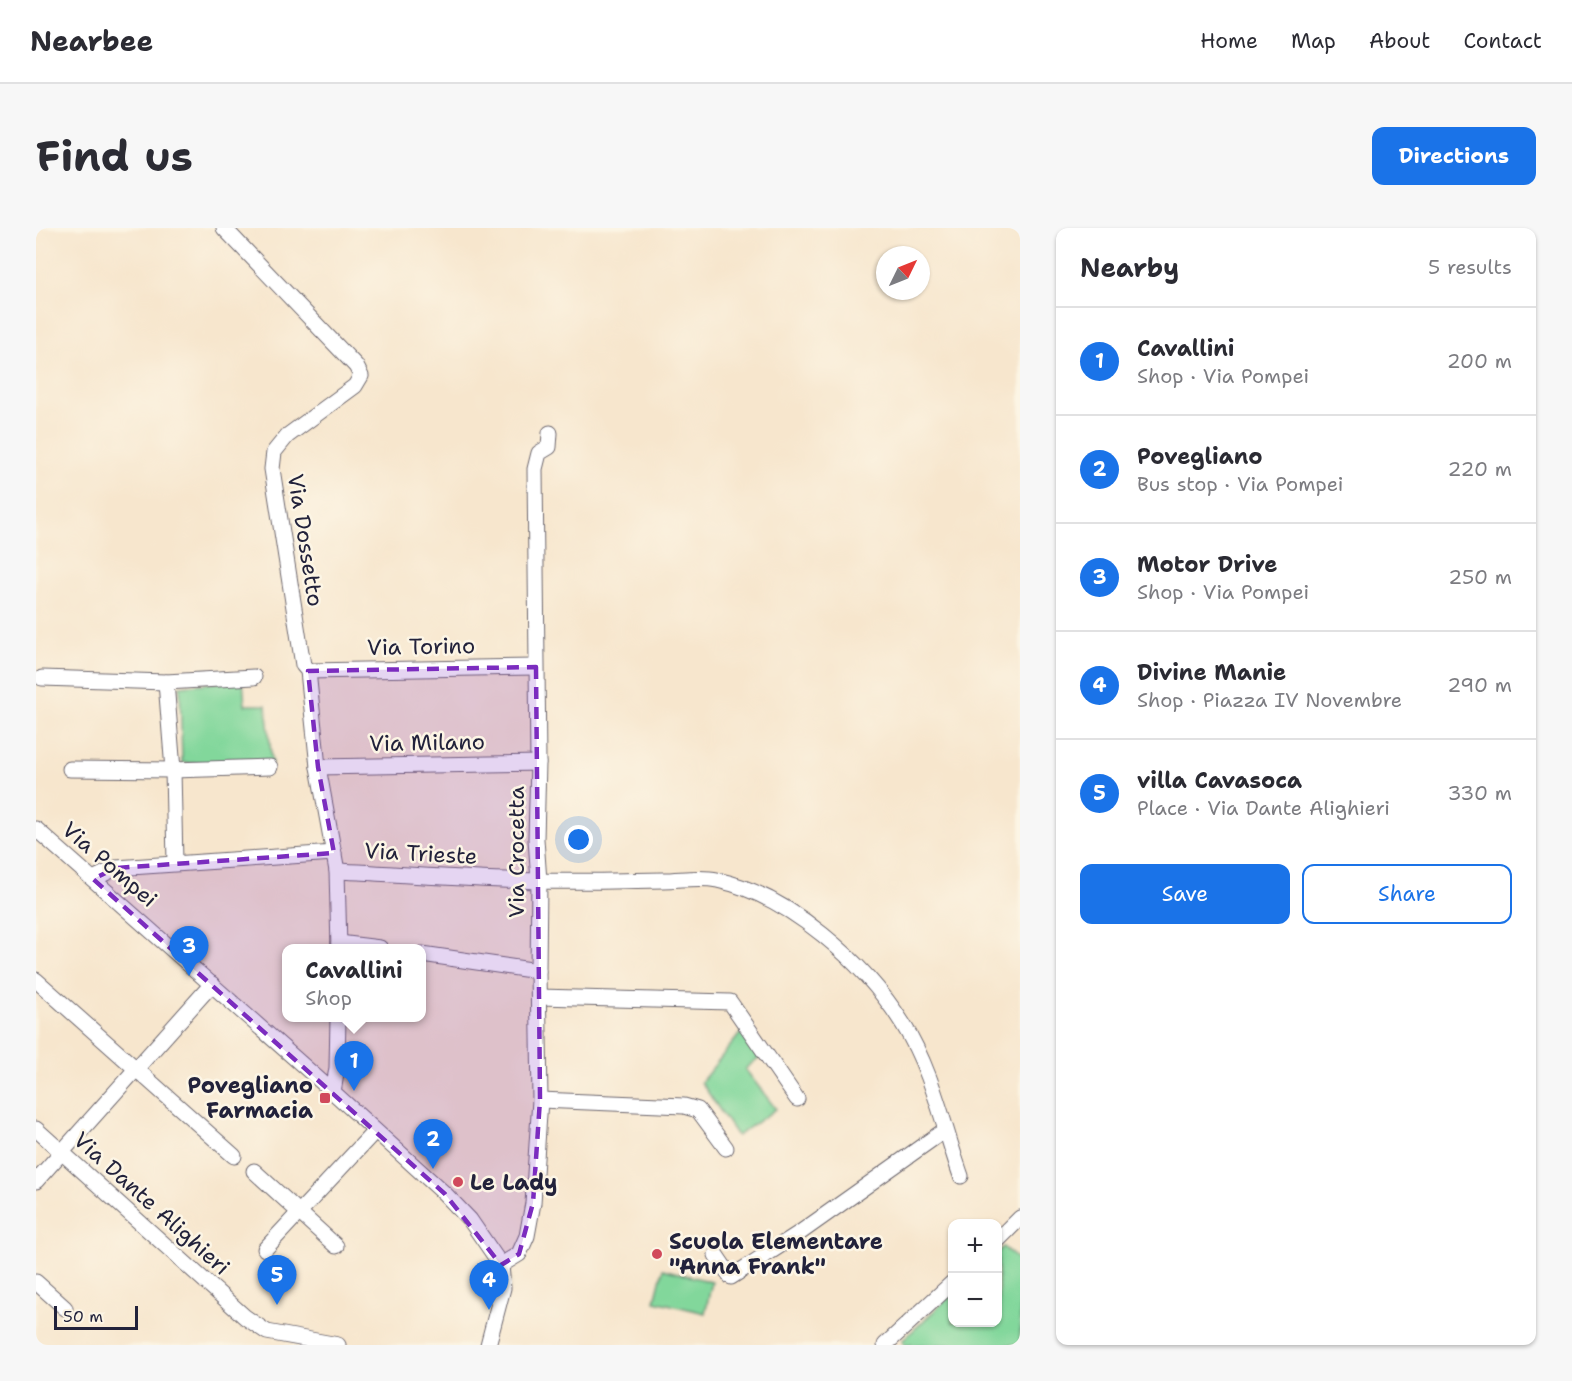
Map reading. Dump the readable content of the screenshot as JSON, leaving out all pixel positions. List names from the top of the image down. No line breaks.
{"streets":{"street":["Via Dossetto","Via Torino","Via Milano","Via Crocetta","Via Trieste","Via Pompei","Via Dante Alighieri"]},"crossings":[["Via Dossetto","Via Torino"],["Via Dossetto","Via Milano"],["Via Dossetto","Via Trieste"],["Via Torino","Via Crocetta"],["Via Milano","Via Crocetta"],["Via Crocetta","Via Trieste"],["Via Crocetta","Via Pompei"]],"places":{"transit":["Povegliano Farmacia"],"other":["Le Lady","Scuola Elementare \"Anna Frank\""]},"scale_bar":"50 m","north":"top right","page":{"header":"Nearbee","nav":["Home","Map","About","Contact"],"buttons":["Directions",["Save","Share"]],"title":"Find us","heading":["Nearby","5 results"],"list":[{"mark":"1","name":"Cavallini","note":"Shop · Via Pompei","value":"200 m"},{"mark":"2","name":"Povegliano","note":"Bus stop · Via Pompei","value":"220 m"},{"mark":"3","name":"Motor Drive","note":"Shop · Via Pompei","value":"250 m"},{"mark":"4","name":"Divine Manie","note":"Shop · Piazza IV Novembre","value":"290 m"},{"mark":"5","name":"villa Cavasoca","note":"Place · Via Dante Alighieri","value":"330 m"}],"pins":["3","1","2","5","4"],"popup":["Cavallini","Shop"],"map_buttons":["+","−"],"scale":"50 m"}}
